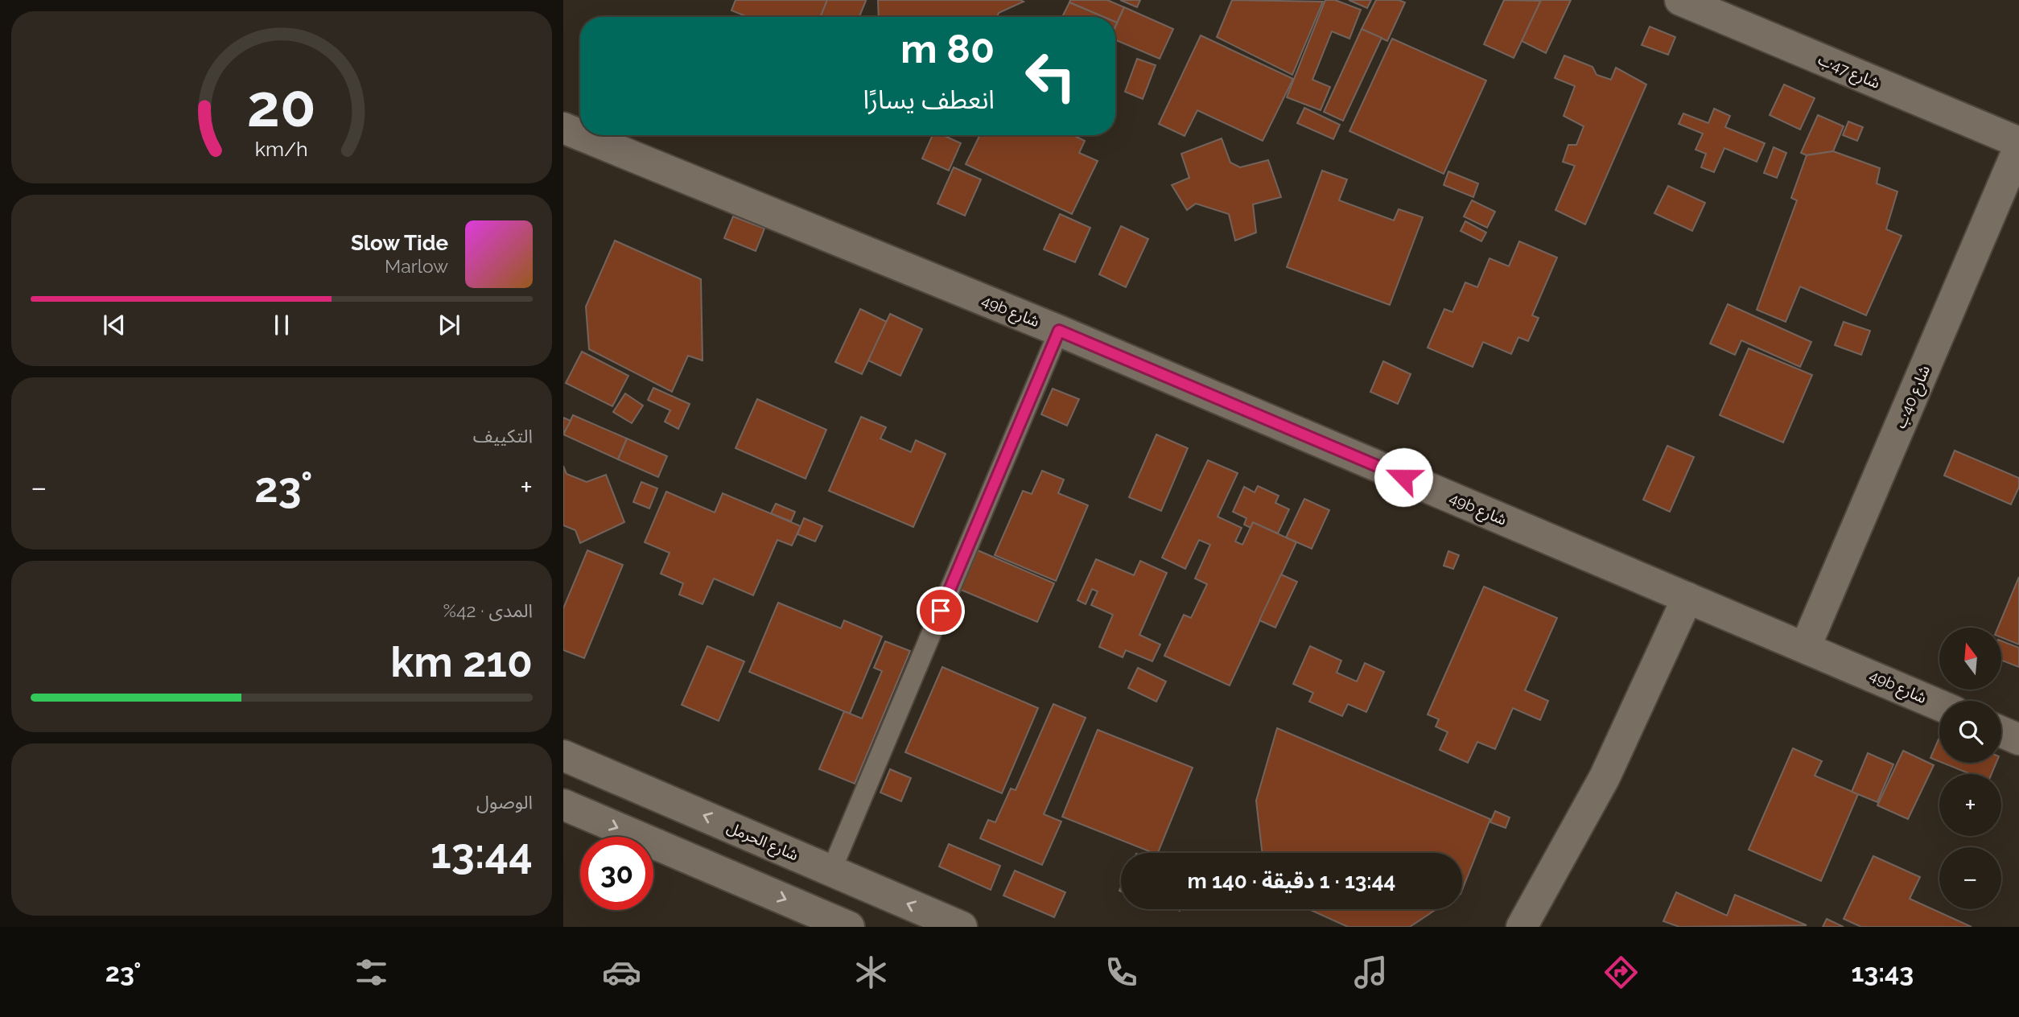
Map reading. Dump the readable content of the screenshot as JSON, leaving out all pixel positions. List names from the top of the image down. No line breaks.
{"streets":{"street":["شارع 47ب","49b شارع","شارع 40ب","شارع الحرمل"]},"crossings":[["49b شارع","شارع 40ب"]],"north":"top","page":{"turn":["80 m","انعطف يسارًا"],"song":["Slow Tide","Marlow"],"tile":["التكييف",["المدى · 42%","210 km"],["الوصول","13:44"]],"heat":["−","23°","+"],"map_buttons":["+","−"],"limit":"30","trip":"13:44 · 1 دقيقة · 140 m","tabs":["13:43","23°"],"gauge":["20","km/h"]}}
